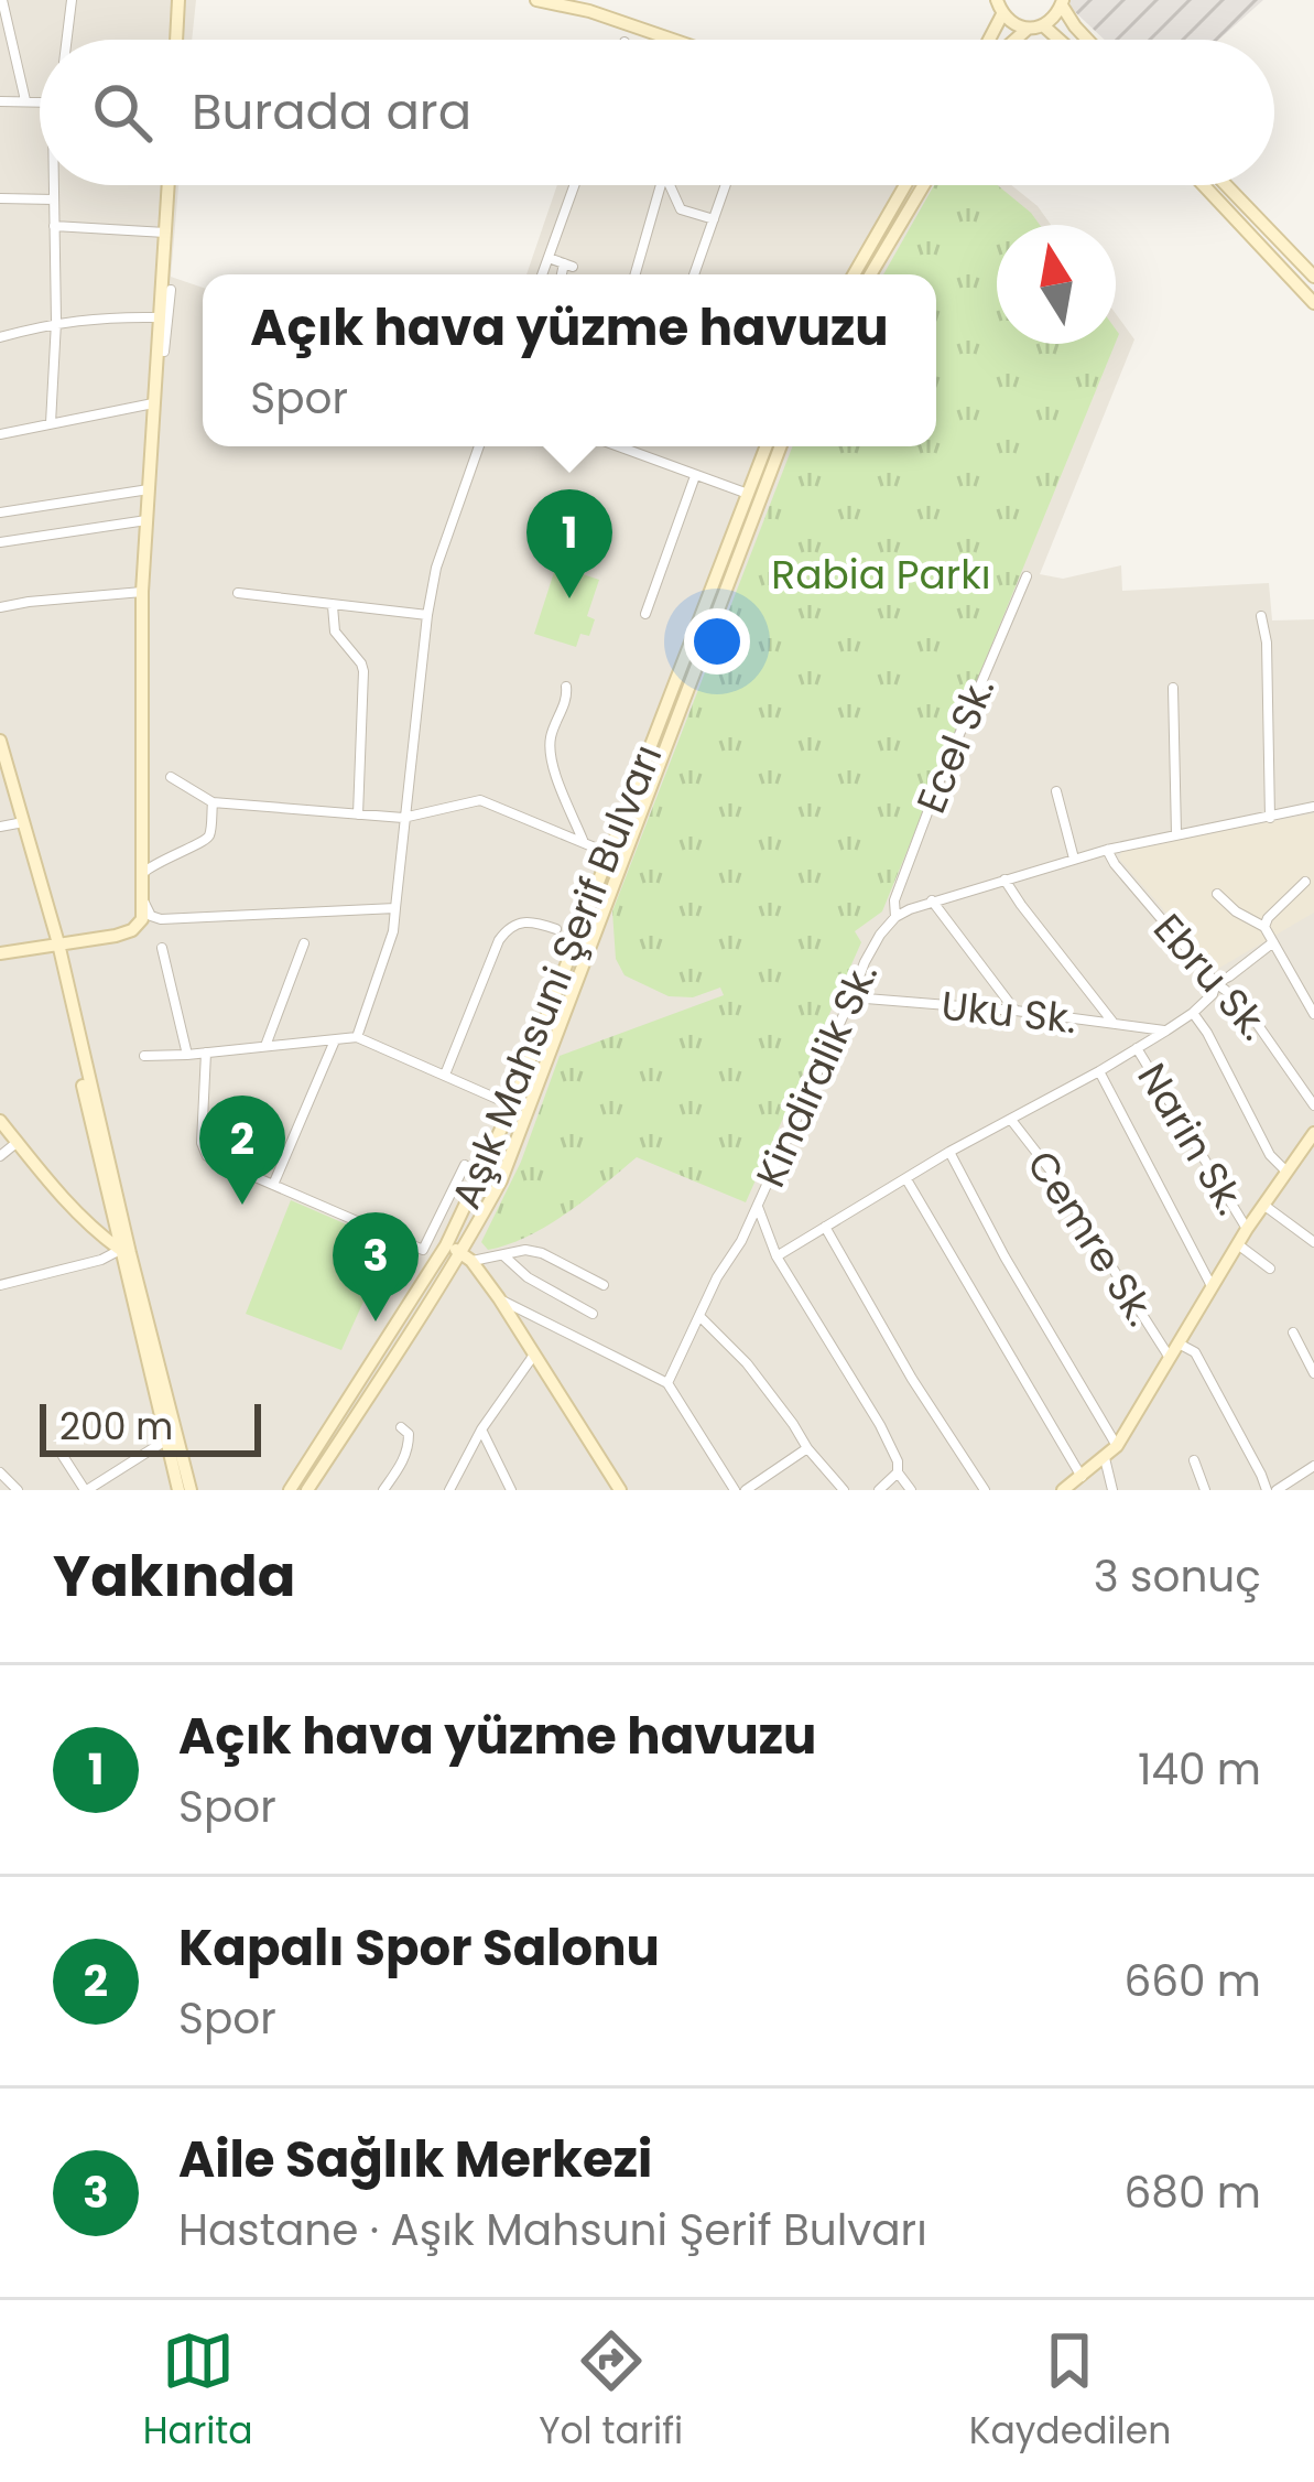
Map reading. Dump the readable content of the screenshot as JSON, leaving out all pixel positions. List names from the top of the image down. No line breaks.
{"streets":{"main road":["Aşık Mahsuni Şerif Bulvarı"],"street":["Ecel Sk.","Ebru Sk.","Uku Sk.","Kindiralik Sk.","Narin Sk.","Cemre Sk."]},"crossings":[["Ecel Sk.","Kindiralik Sk."],["Ebru Sk.","Kindiralik Sk."],["Uku Sk.","Kindiralik Sk."]],"parks":["Rabia Parkı"],"scale_bar":"200 m","north":"top","page":{"search":"Burada ara","popup":["Açık hava yüzme havuzu","Spor"],"pins":["1","2","3"],"scale":"200 m","heading":["Yakında","3 sonuç"],"list":[{"mark":"1","name":"Açık hava yüzme havuzu","note":"Spor","value":"140 m"},{"mark":"2","name":"Kapalı Spor Salonu","note":"Spor","value":"660 m"},{"mark":"3","name":"Aile Sağlık Merkezi","note":"Hastane · Aşık Mahsuni Şerif Bulvarı","value":"680 m"}],"nav":["Harita","Yol tarifi","Kaydedilen"]}}
